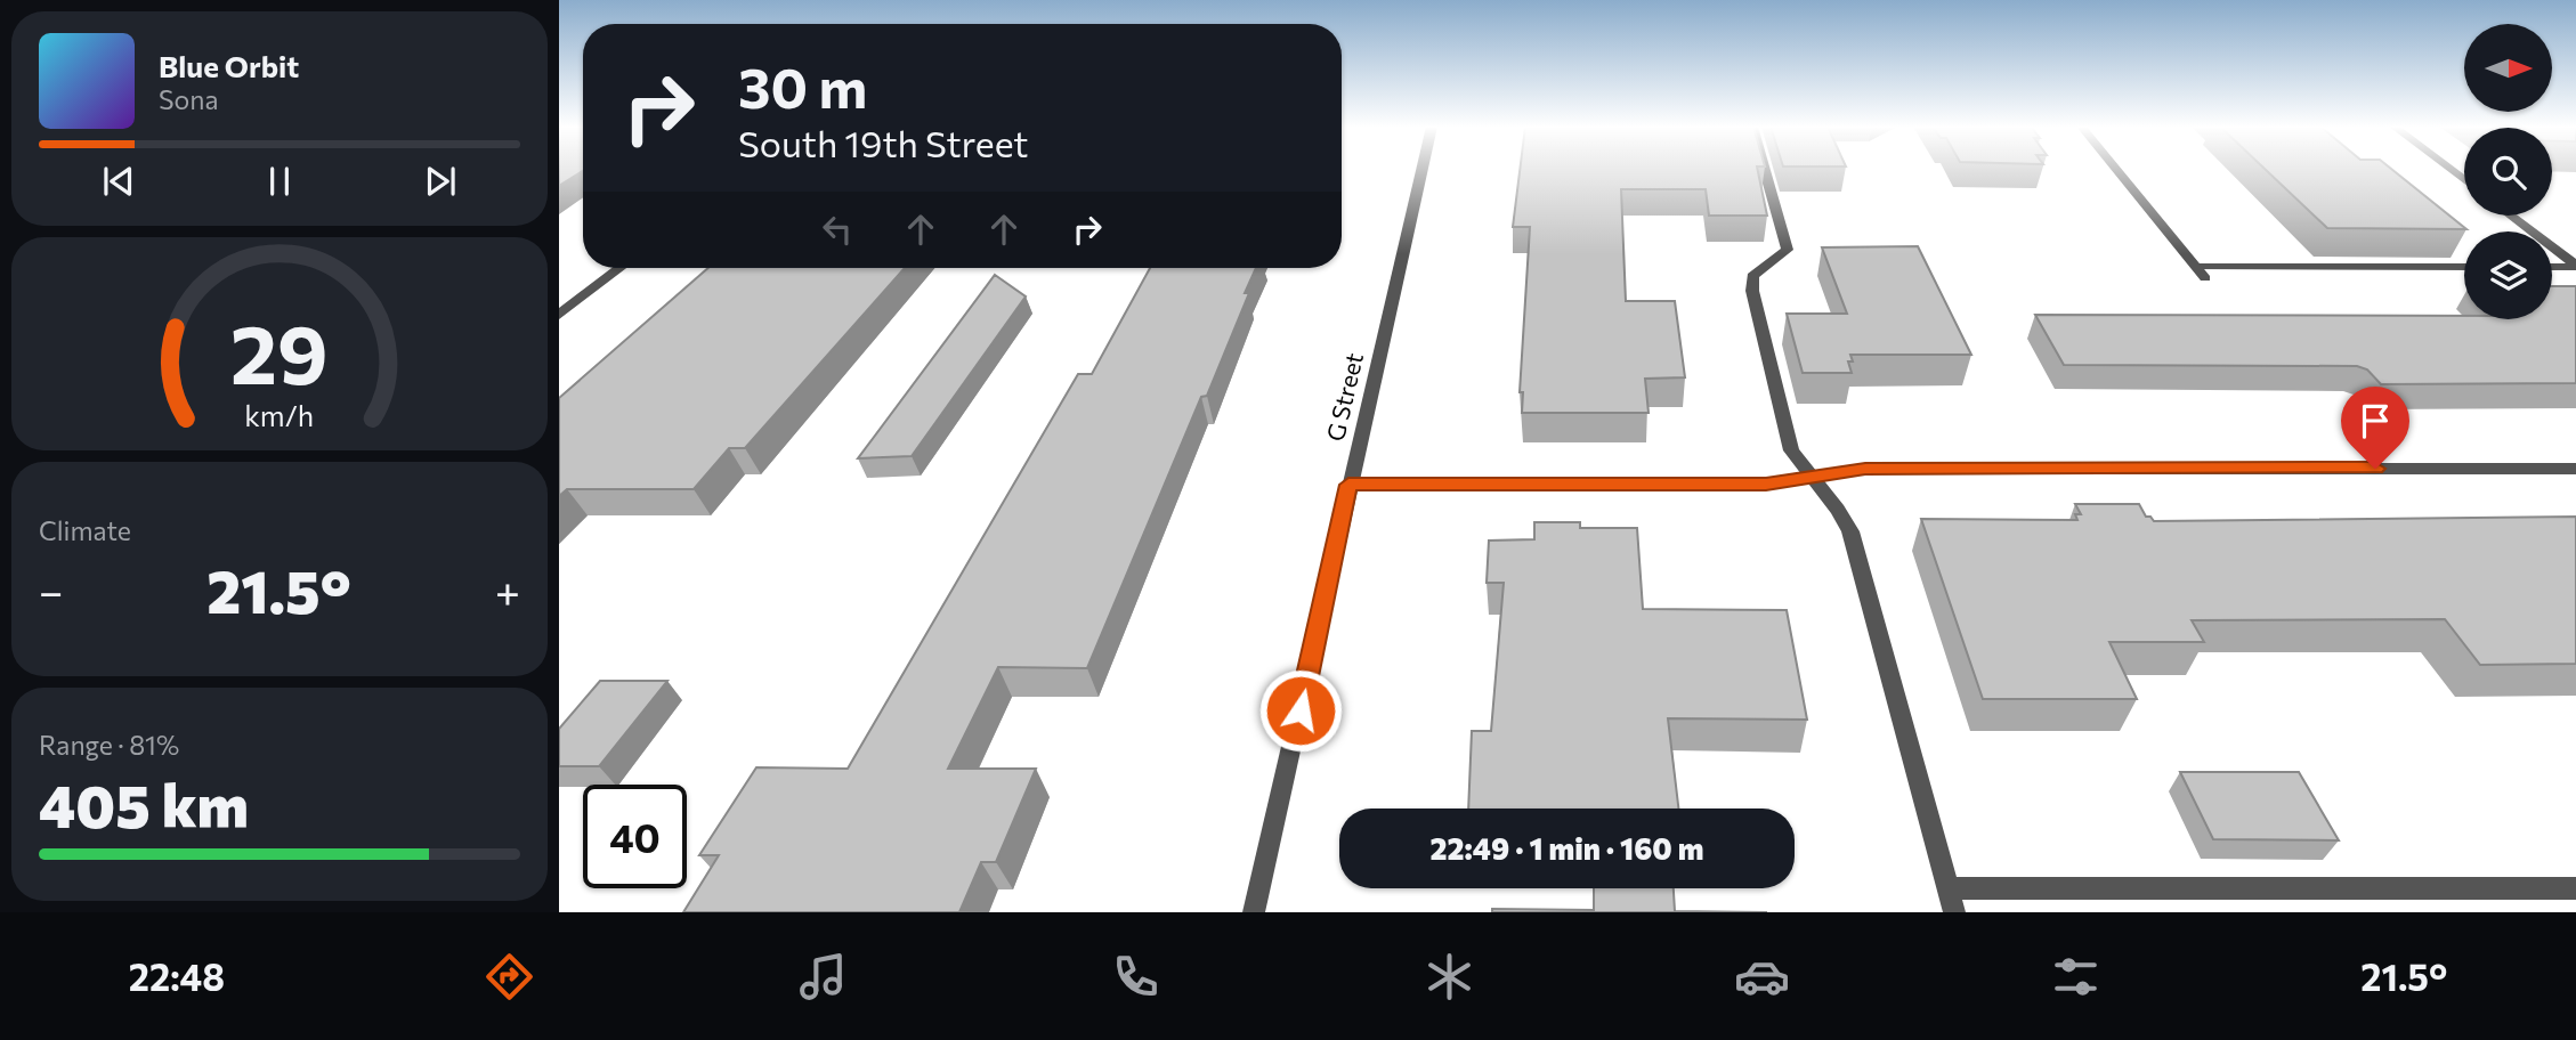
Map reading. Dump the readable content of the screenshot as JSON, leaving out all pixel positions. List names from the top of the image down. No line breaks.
{"streets":{"street":["G Street"]},"north":"right","page":{"turn":["30 m","South 19th Street"],"song":["Blue Orbit","Sona"],"tile":["Climate",["Range · 81%","405 km"]],"heat":["−","21.5°","+"],"limit":"40","trip":"22:49 · 1 min · 160 m","tabs":["22:48","21.5°"],"gauge":["29","km/h"]}}
